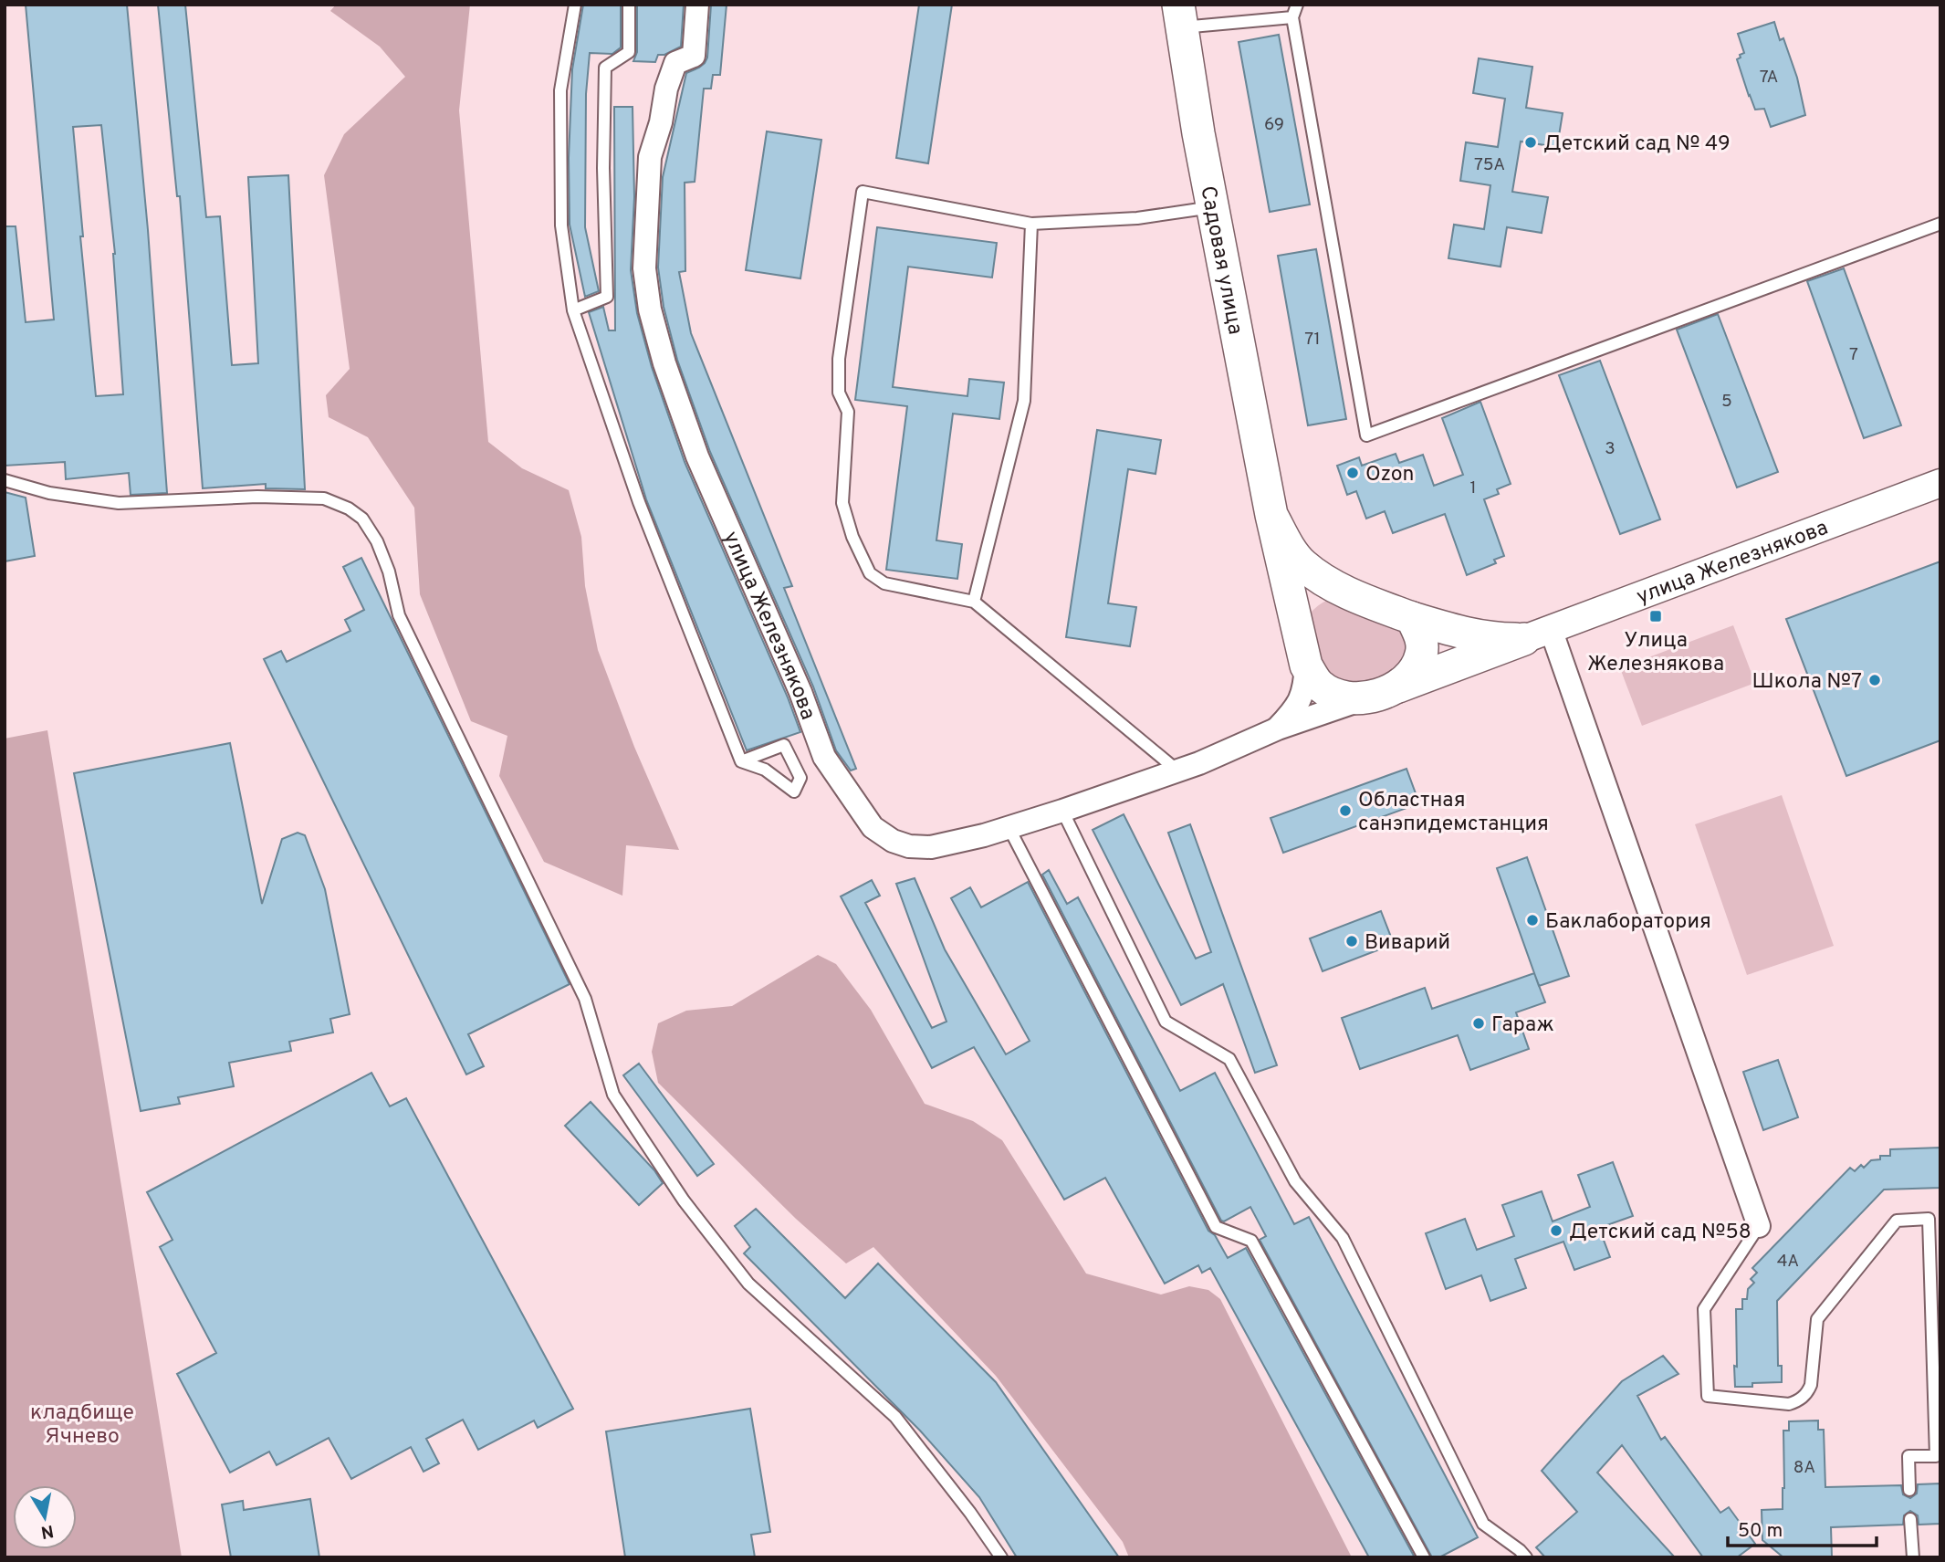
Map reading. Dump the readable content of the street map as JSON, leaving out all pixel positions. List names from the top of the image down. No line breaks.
{"streets":{"main road":["Садовая улица","улица Железнякова"]},"crossings":[["Садовая улица","улица Железнякова"]],"parks":["кладбище Ячнево"],"places":{"other":["Детский сад № 49","Ozon","Школа №7","Областная санэпидемстанция","Баклаборатория","Виварий","Гараж","Детский сад №58"],"transit":["Улица Железнякова"]},"house_numbers":["7А","69","75А","71","7","5","3","1","4А","8А"],"scale_bar":"50 m","north":"bottom"}
